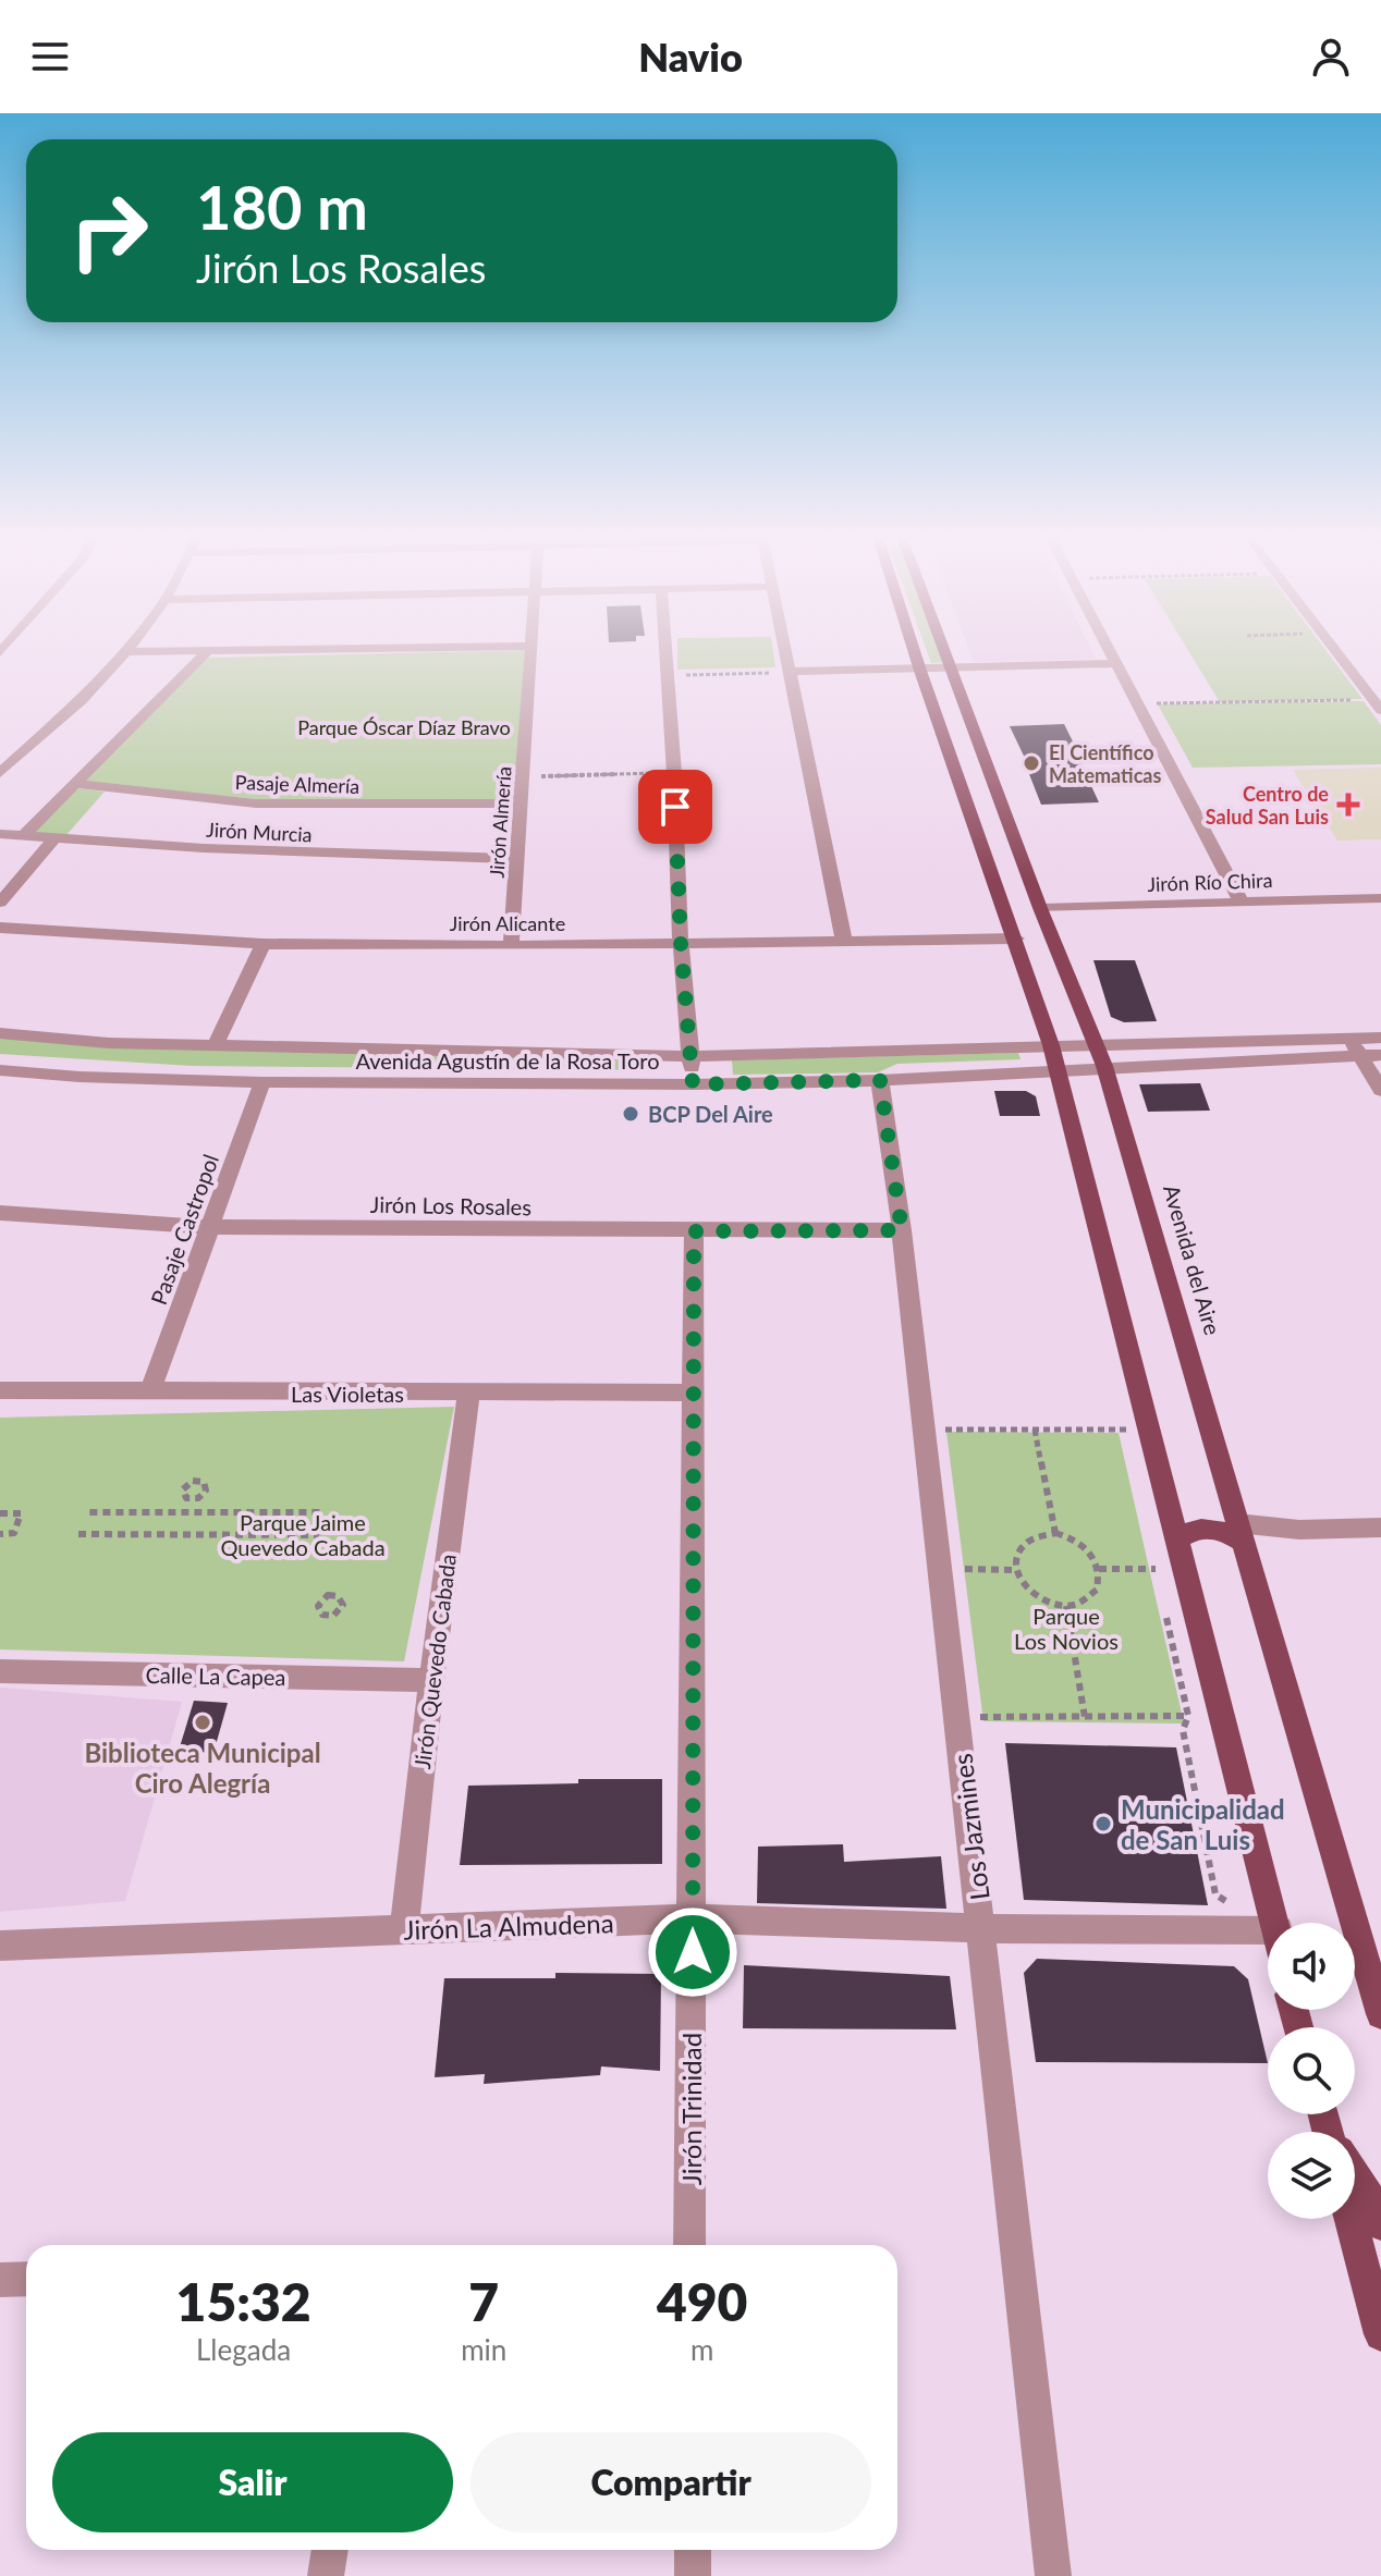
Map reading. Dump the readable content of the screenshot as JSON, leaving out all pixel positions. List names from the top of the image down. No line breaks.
{"streets":{"main road":["Avenida del Aire"],"street":["Pasaje Almería","Jirón Almería","Jirón Murcia","Jirón Río Chira","Jirón Alicante","Avenida Agustín de la Rosa Toro","Jirón Los Rosales","Pasaje Castropol","Las Violetas","Jirón Quevedo Cabada","Calle La Capea","Los Jazmines","Jirón La Almudena","Jirón Trinidad"]},"crossings":[["Pasaje Almería","Jirón Almería"],["Jirón Almería","Jirón Murcia"],["Jirón Almería","Jirón Alicante"],["Jirón Río Chira","Avenida del Aire"],["Avenida Agustín de la Rosa Toro","Pasaje Castropol"],["Avenida Agustín de la Rosa Toro","Avenida del Aire"],["Avenida Agustín de la Rosa Toro","Los Jazmines"],["Jirón Los Rosales","Pasaje Castropol"],["Jirón Los Rosales","Los Jazmines"],["Jirón Los Rosales","Jirón Trinidad"],["Pasaje Castropol","Las Violetas"],["Las Violetas","Jirón Quevedo Cabada"],["Las Violetas","Jirón Trinidad"],["Jirón Quevedo Cabada","Calle La Capea"],["Jirón Quevedo Cabada","Jirón La Almudena"],["Los Jazmines","Jirón La Almudena"],["Jirón La Almudena","Jirón Trinidad"]],"parks":["Parque Óscar Díaz Bravo","Parque Jaime Quevedo Cabada","Parque Los Novios"],"places":{"other":["El Científico Matematicas","BCP Del Aire","Biblioteca Municipal Ciro Alegría","Municipalidad de San Luis"],"health":["Centro de Salud San Luis"]},"page":{"header":"Navio","turn":["180 m","Jirón Los Rosales"],"eta":["15:32","Llegada","7","min","490","m"],"buttons":["Salir","Compartir"]}}
